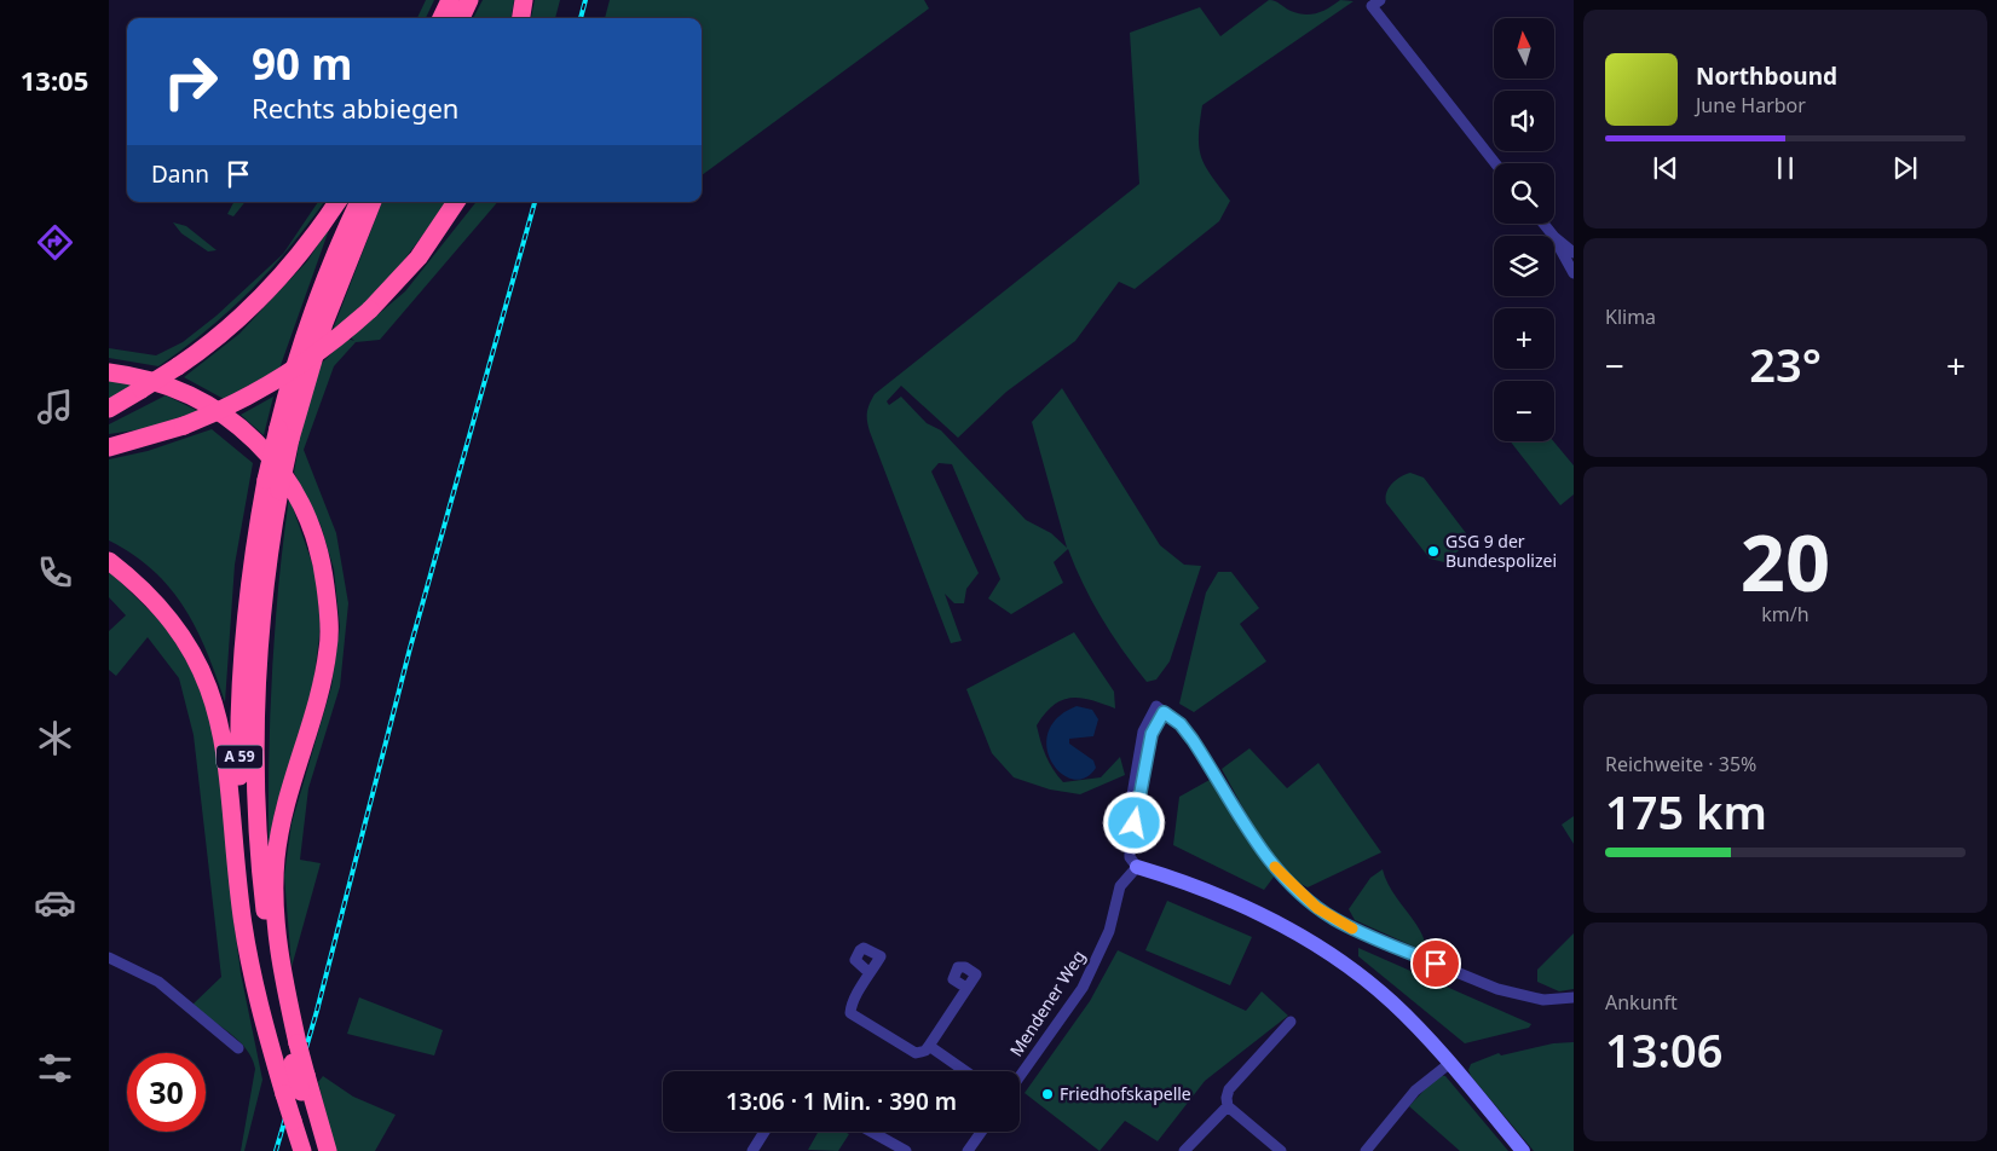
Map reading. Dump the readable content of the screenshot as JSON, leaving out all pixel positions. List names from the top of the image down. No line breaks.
{"streets":{"highway":["A 59"],"street":["Mendener Weg"]},"places":["GSG 9 der Bundespolizei","Friedhofskapelle"],"north":"top","page":{"tabs":"13:05","map_buttons":["+","−"],"turn":["90 m","Rechts abbiegen"],"song":["Northbound","June Harbor"],"then":"Dann","tile":["Klima",["20","km/h"],["Reichweite · 35%","175 km"],["Ankunft","13:06"]],"heat":["−","23°","+"],"limit":"30","trip":"13:06 · 1 Min. · 390 m"}}
